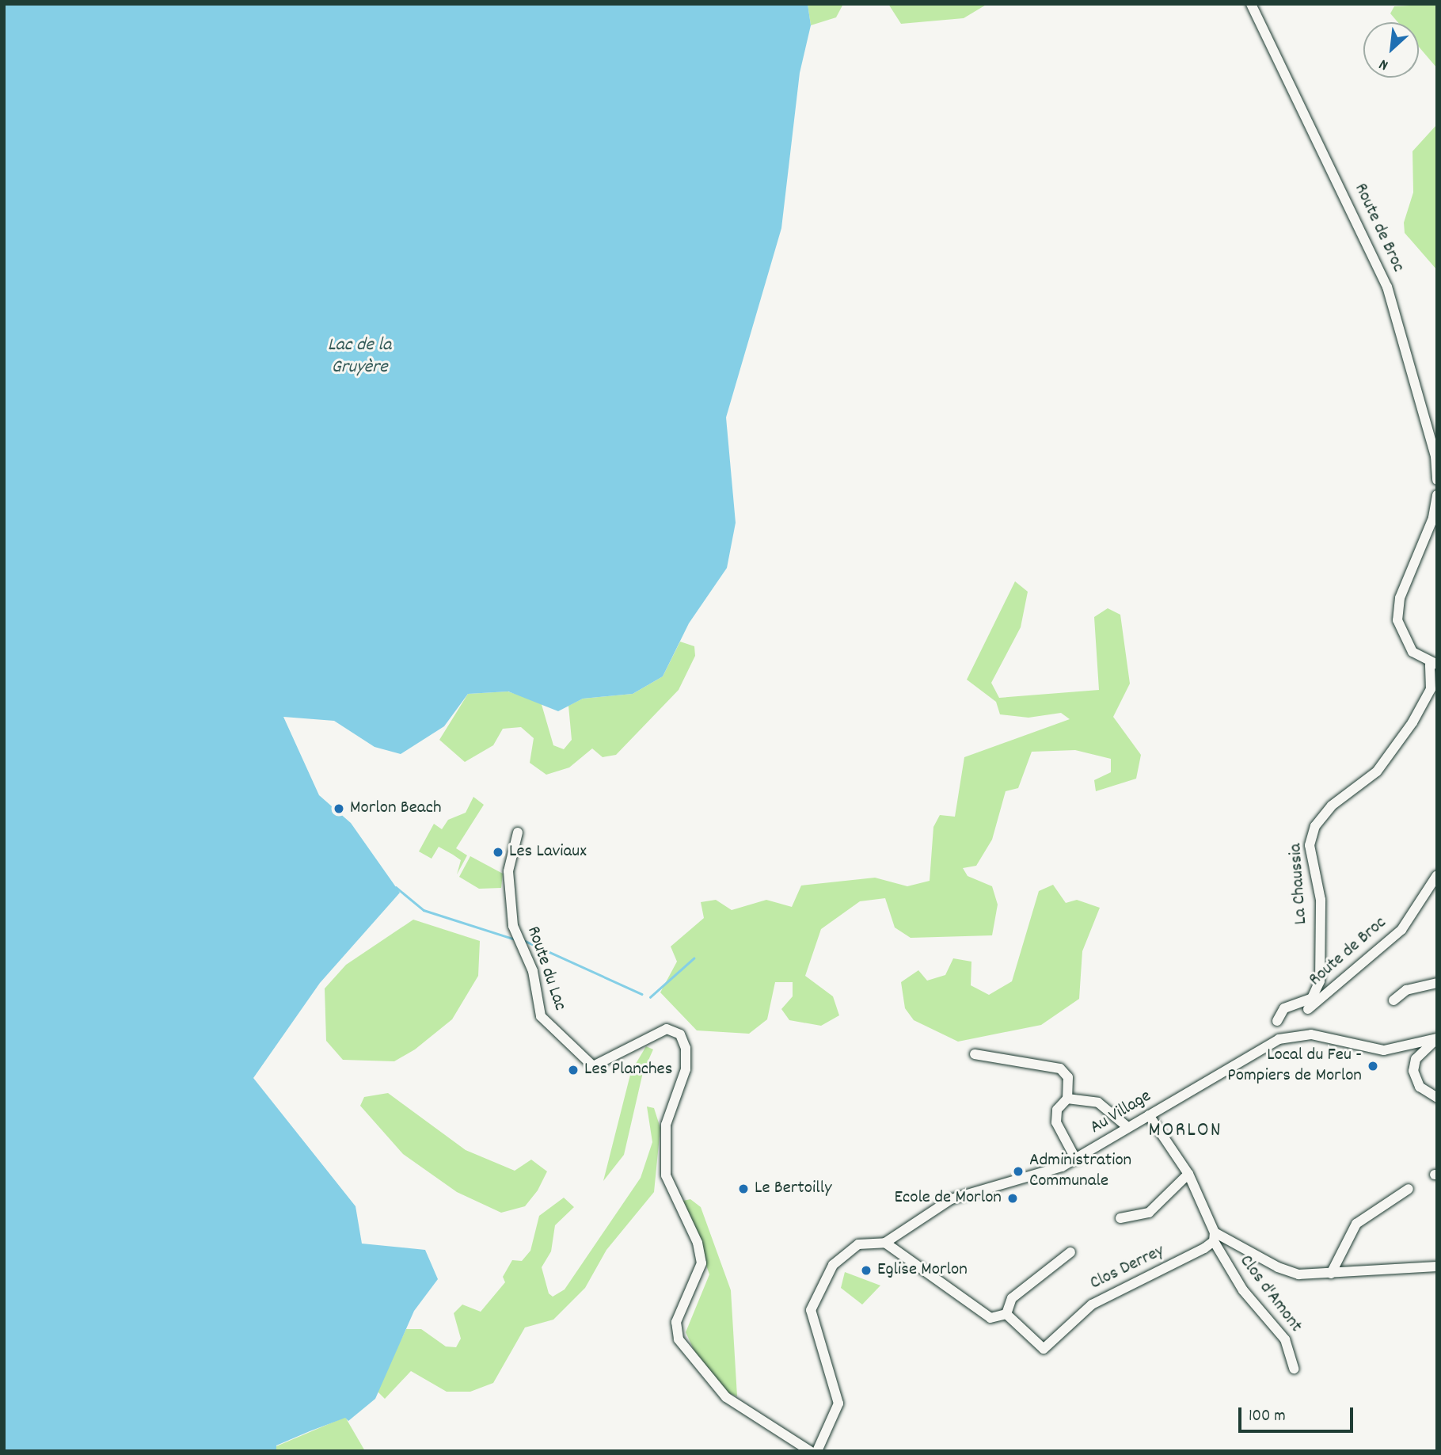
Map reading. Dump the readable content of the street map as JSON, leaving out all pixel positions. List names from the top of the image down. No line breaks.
{"streets":{"street":["Route de Broc","La Chaussia","Route du Lac","Au Village","Clos Derrey","Clos d'Amont"]},"crossings":[["Route de Broc","La Chaussia"],["Au Village","Clos d'Amont"],["Clos Derrey","Clos d'Amont"]],"districts":["MORLON"],"water":["Lac de la Gruyère"],"places":["Morlon Beach","Les Laviaux","Local du Feu - Pompiers de Morlon","Les Planches","Administration Communale","Le Bertoilly","Ecole de Morlon","Eglise Morlon"],"scale_bar":"100 m","north":"bottom left"}
